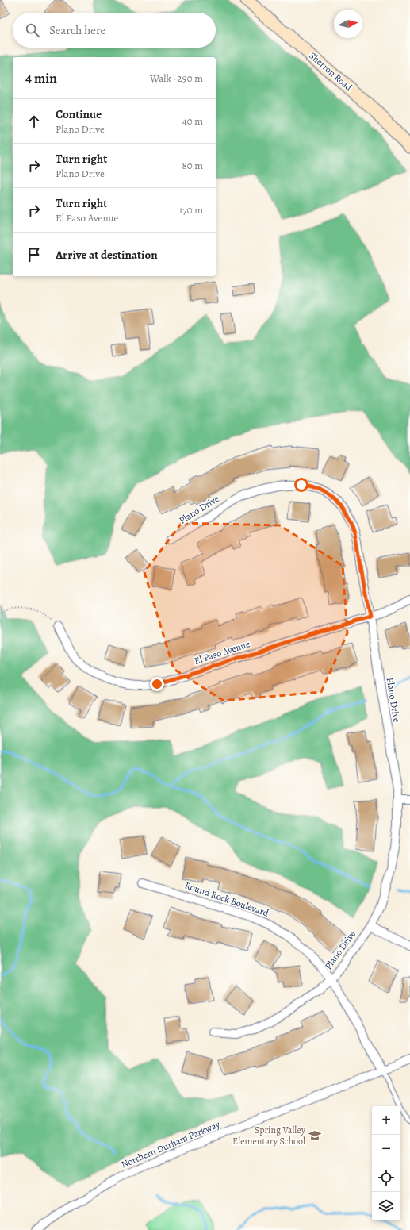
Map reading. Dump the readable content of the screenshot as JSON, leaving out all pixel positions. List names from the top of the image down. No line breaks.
{"streets":{"main road":["Sherron Road"],"street":["Plano Drive","El Paso Avenue","Round Rock Boulevard","Northern Durham Parkway"]},"crossings":[["Plano Drive","El Paso Avenue"],["Plano Drive","Round Rock Boulevard"],["Round Rock Boulevard","Northern Durham Parkway"]],"places":{"school or university":["Spring Valley Elementary School"]},"north":"right","page":{"search":"Search here","heading":["4 min","Walk · 290 m"],"list":[["Continue","Plano Drive","40 m"],["Turn right","Plano Drive","80 m"],["Turn right","El Paso Avenue","170 m"],"Arrive at destination"],"map_buttons":["+","−"]}}
